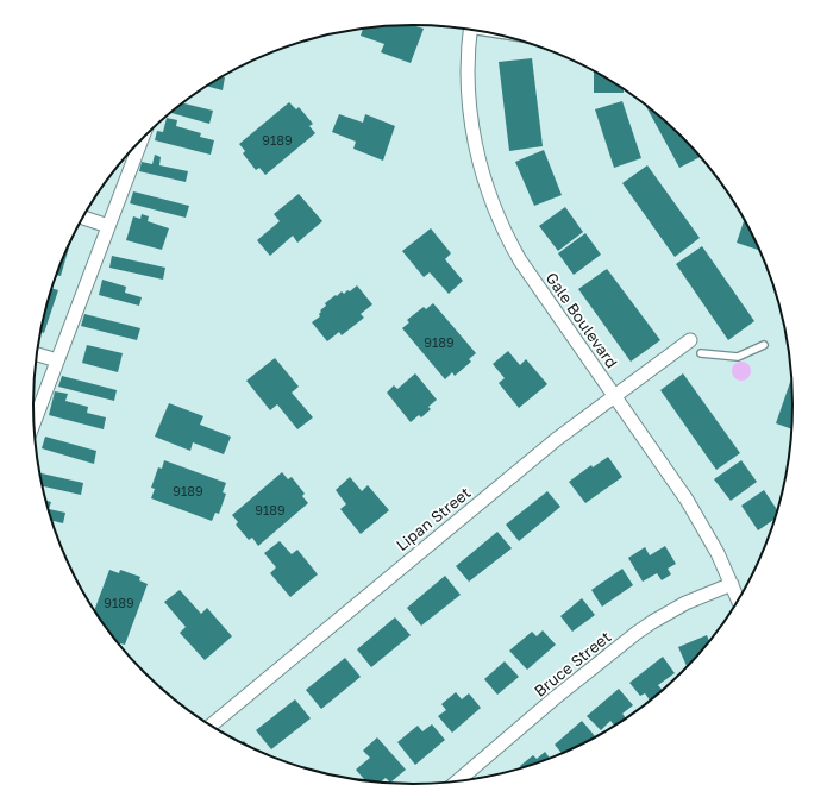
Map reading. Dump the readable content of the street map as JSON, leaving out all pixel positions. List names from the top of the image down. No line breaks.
{"streets":{"street":["Gale Boulevard","Lipan Street","Bruce Street"]},"crossings":[["Gale Boulevard","Lipan Street"],["Gale Boulevard","Bruce Street"]],"house_numbers":["9189","9189","9189","9189","9189"]}
